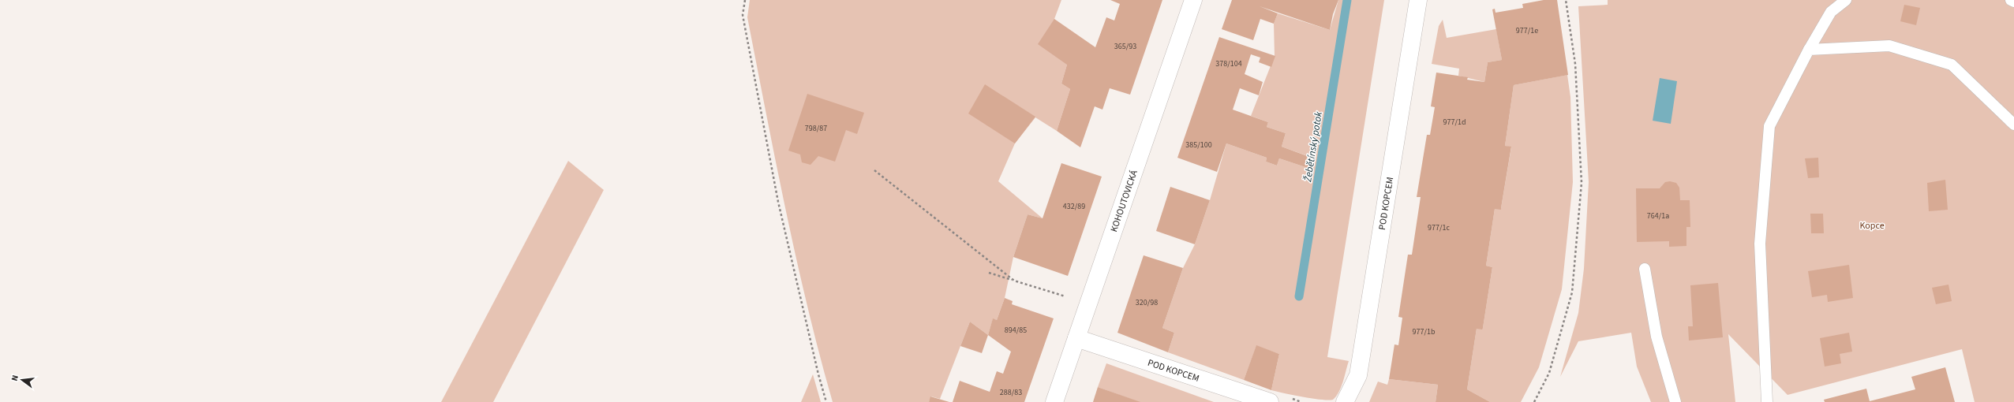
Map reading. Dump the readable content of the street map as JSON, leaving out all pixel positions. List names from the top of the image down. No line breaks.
{"streets":{"street":["KOHOUTOVICKÁ","POD KOPCEM"]},"crossings":[["KOHOUTOVICKÁ","POD KOPCEM"]],"water":["Žebětínský potok"],"parks":["Kopce"],"house_numbers":["977/1e","365/93","378/104","977/1d","798/87","385/100","432/89","764/1a","977/1c","320/98","894/85","977/1b","288/83"],"north":"left"}
